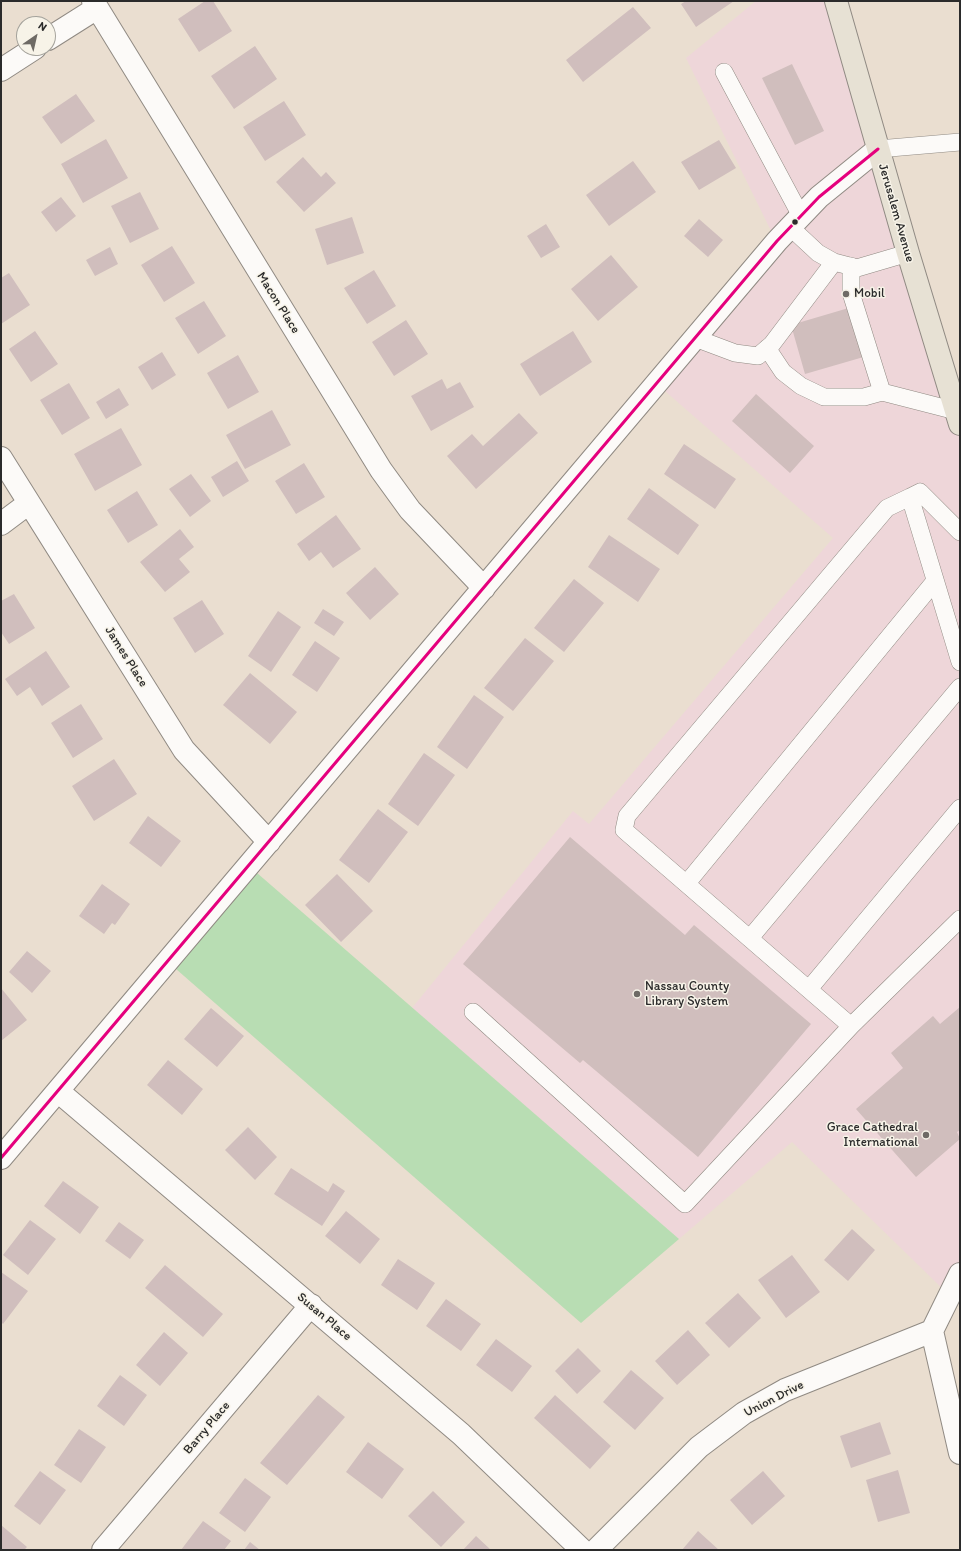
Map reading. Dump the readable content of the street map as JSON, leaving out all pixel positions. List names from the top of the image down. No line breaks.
{"streets":{"main road":["Jerusalem Avenue"],"street":["Macon Place","James Place","Susan Place","Union Drive","Barry Place"]},"crossings":[["Susan Place","Barry Place"]],"places":["Mobil","Nassau County Library System","Grace Cathedral International"],"north":"top right"}
